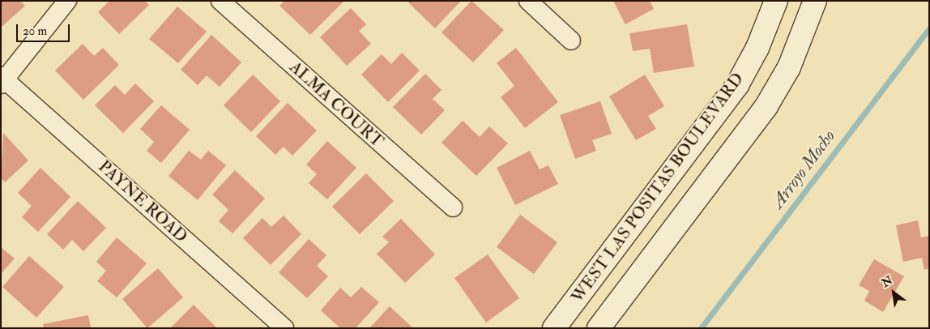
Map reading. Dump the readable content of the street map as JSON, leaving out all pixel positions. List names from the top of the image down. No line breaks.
{"streets":{"main road":["WEST LAS POSITAS BOULEVARD"],"street":["ALMA COURT","PAYNE ROAD"]},"water":["Arroyo Mocho"],"scale_bar":"20 m","north":"top left"}
